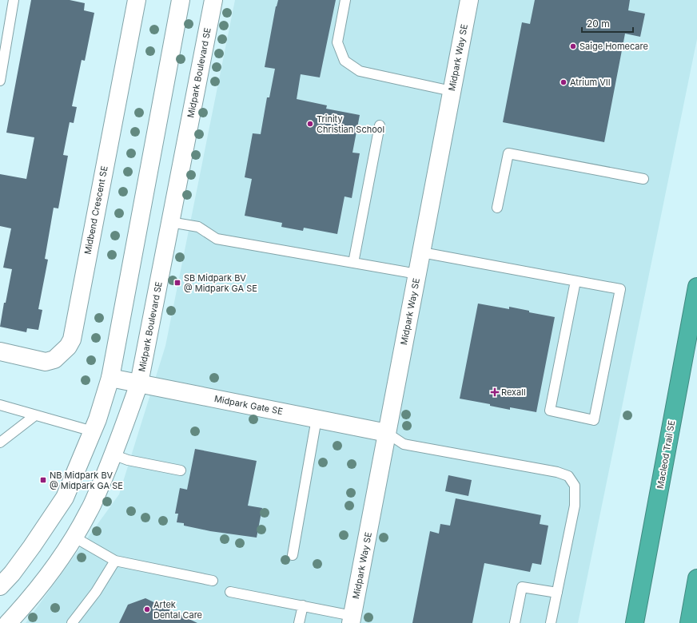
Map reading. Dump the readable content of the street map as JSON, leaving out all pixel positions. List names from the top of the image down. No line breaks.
{"streets":{"highway":["Macleod Trail SE"],"street":["Midpark Way SE","Midpark Boulevard SE","Midbend Crescent SE","Midpark Gate SE"]},"crossings":[["Midpark Way SE","Midpark Gate SE"],["Midpark Boulevard SE","Midpark Gate SE"]],"places":{"other":["Saige Homecare","Atrium VII","Trinity Christian School","Artek Dental Care"],"transit":["SB Midpark BV @ Midpark GA SE","NB Midpark BV @ Midpark GA SE"],"health":["Rexall"]},"scale_bar":"20 m"}
